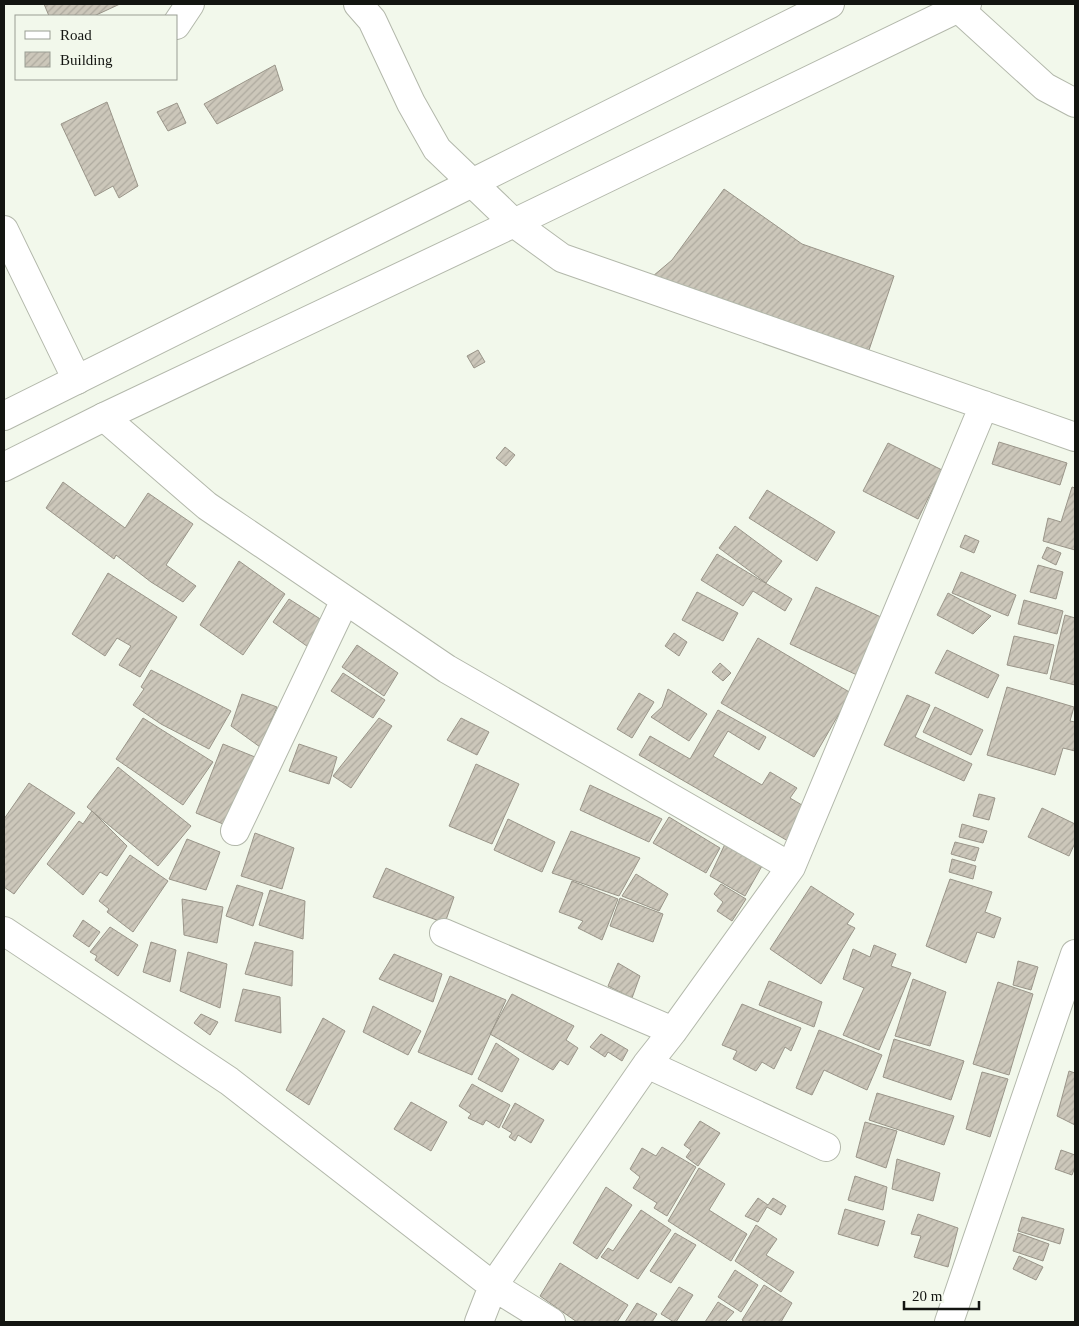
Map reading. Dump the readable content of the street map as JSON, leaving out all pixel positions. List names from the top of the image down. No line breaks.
{"legend":["Road","Building"],"scale_bar":"20 m"}
